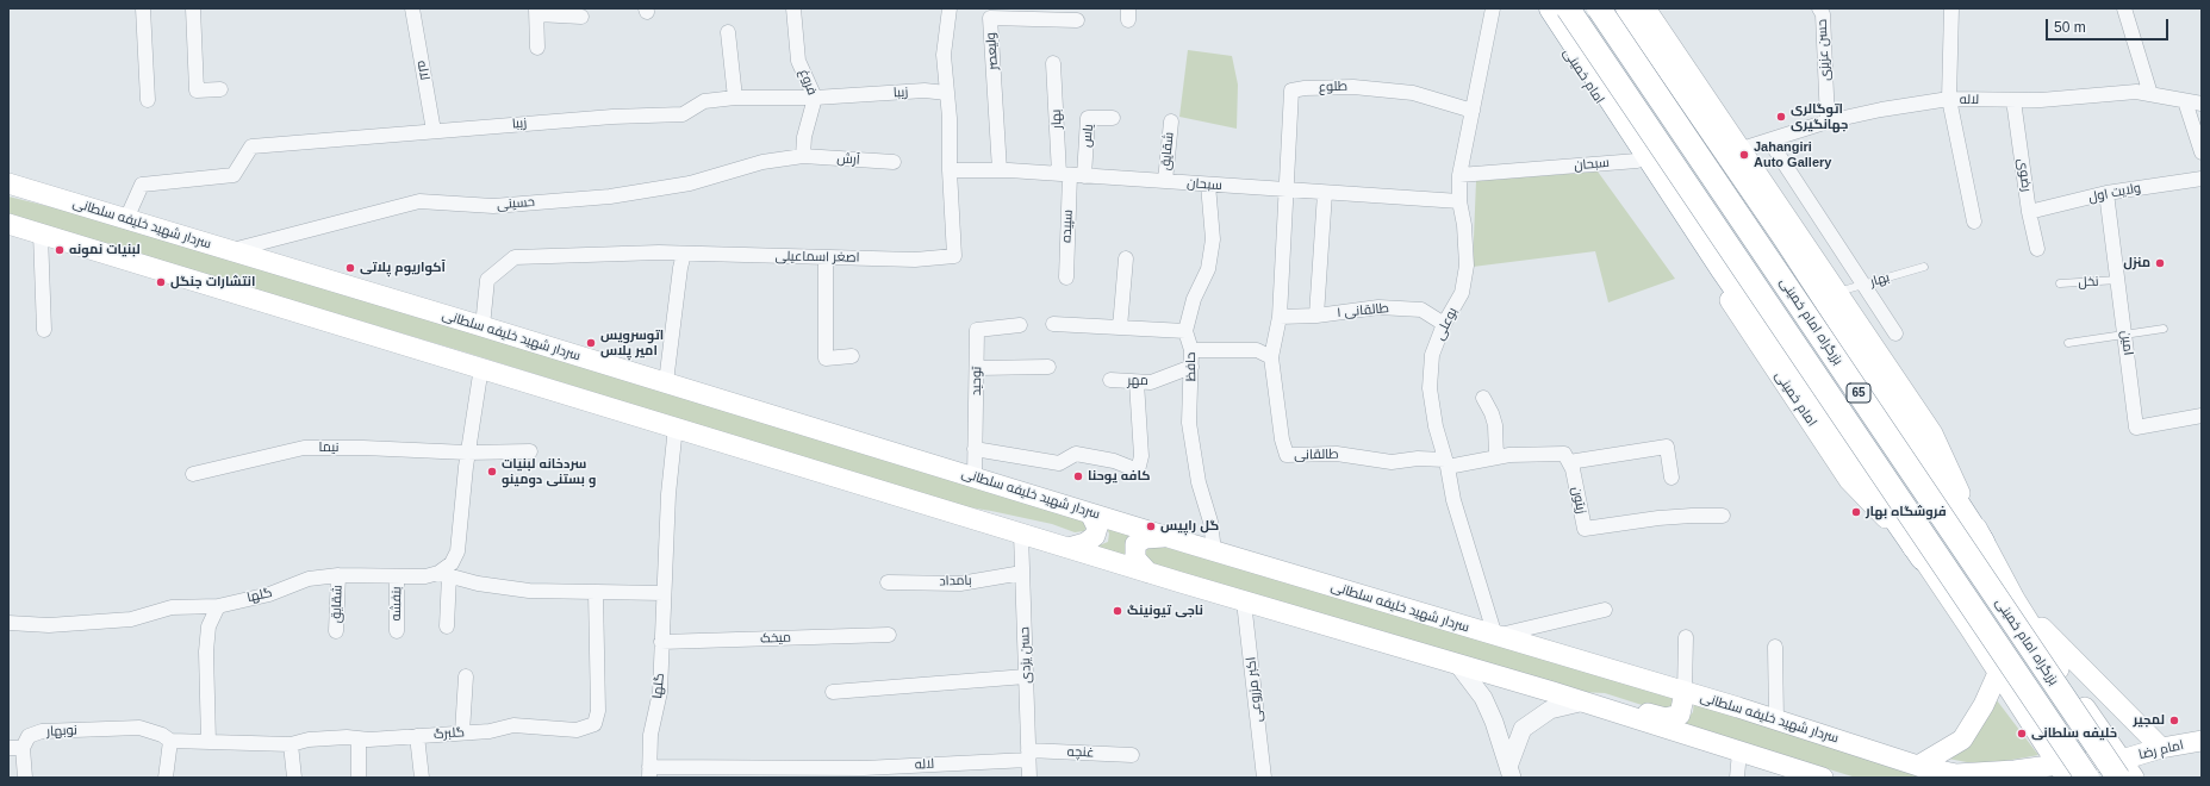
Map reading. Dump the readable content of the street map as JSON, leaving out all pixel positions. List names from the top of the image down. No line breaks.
{"streets":{"highway":["بزرگراه امام خمینی","65"],"main road":["امام خمینی","سردار شهید خلیفه سلطانی","امام رضا"],"street":["حسن عزیزی","ولیعصر","لاله","فروغ","طلوع","زیبا","بهار","یاس","شقایق","آرش","سبحان","رضوی","ولایت اول","حسینی","سپیده","اصغر اسماعیلی","طالقانی ۱","بوعلی","امین","حافظ","توحید","مهر","نیما","طالقانی","زیتون","بامداد","گلها","بنفشه","میخک","حسن یزدی","اکبر مزروعی","نوبهار","گلبرگ","غنچه"],"lane":["نخل"]},"crossings":[["حسن عزیزی","لاله"],["ولیعصر","سبحان"],["لاله","زیبا"],["لاله","رضوی"],["لاله","گلها"],["لاله","حسن یزدی"],["لاله","غنچه"],["امام خمینی","سبحان"],["امام خمینی","سردار شهید خلیفه سلطانی"],["امام خمینی","امام رضا"],["فروغ","زیبا"],["فروغ","آرش"],["فروغ","حسینی"],["طلوع","سبحان"],["طلوع","بوعلی"],["طلوع","طالقانی"],["زیبا","سردار شهید خلیفه سلطانی"],["زیبا","اصغر اسماعیلی"],["بهار","یاس"],["بهار","سبحان"],["بهار","سپیده"],["یاس","سبحان"],["یاس","سپیده"],["شقایق","سبحان"],["شقایق","گلها"],["آرش","حسینی"],["سبحان","سپیده"],["سبحان","اصغر اسماعیلی"],["سبحان","بوعلی"],["سبحان","طالقانی"],["رضوی","ولایت اول"],["ولایت اول","امین"],["حسینی","سردار شهید خلیفه سلطانی"],["سردار شهید خلیفه سلطانی","اصغر اسماعیلی"],["سردار شهید خلیفه سلطانی","بوعلی"],["سردار شهید خلیفه سلطانی","حافظ"],["سردار شهید خلیفه سلطانی","توحید"],["سردار شهید خلیفه سلطانی","امام رضا"],["نخل","امین"],["طالقانی ۱","بوعلی"],["طالقانی ۱","طالقانی"],["بزرگراه امام خمینی","امام رضا"],["بوعلی","طالقانی"],["حافظ","مهر"],["بامداد","حسن یزدی"],["گلها","بنفشه"],["گلها","میخک"],["گلها","گلبرگ"],["حسن یزدی","غنچه"],["نوبهار","گلبرگ"]],"places":["اتوگالری جهانگیری","Jahangiri Auto Gallery","لبنیات نمونه","منزل","آکواریوم پلاتی","انتشارات جنگل","اتوسرويس امير پلاس","سردخانه لبنیات و بستنی دومینو","کافه یوحنا","فروشگاه بهار","گل راپیس","ناجی‌ تیونینگ","لمجیر","خلیفه سلطانی"],"scale_bar":"50 m"}
